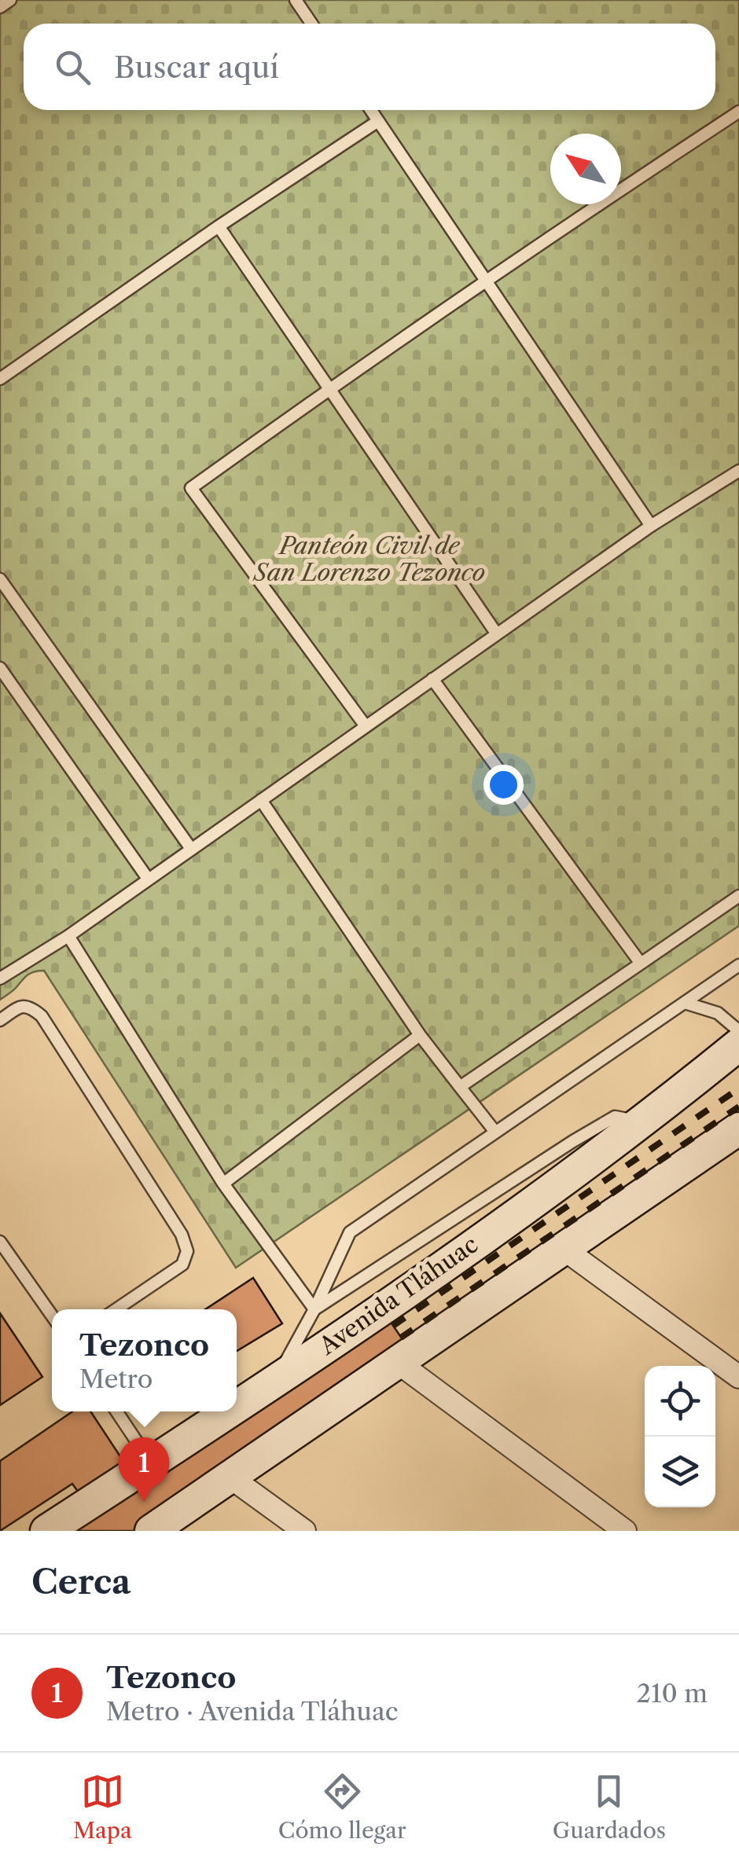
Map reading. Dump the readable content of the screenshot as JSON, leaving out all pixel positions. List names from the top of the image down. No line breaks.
{"streets":{"main road":["Avenida Tláhuac"]},"parks":["Panteón Civil de San Lorenzo Tezonco"],"north":"top left","page":{"search":"Buscar aquí","popup":["Tezonco","Metro"],"pins":"1","heading":"Cerca","list":[{"mark":"1","name":"Tezonco","note":"Metro · Avenida Tláhuac","value":"210 m"}],"nav":["Mapa","Cómo llegar","Guardados"]}}
